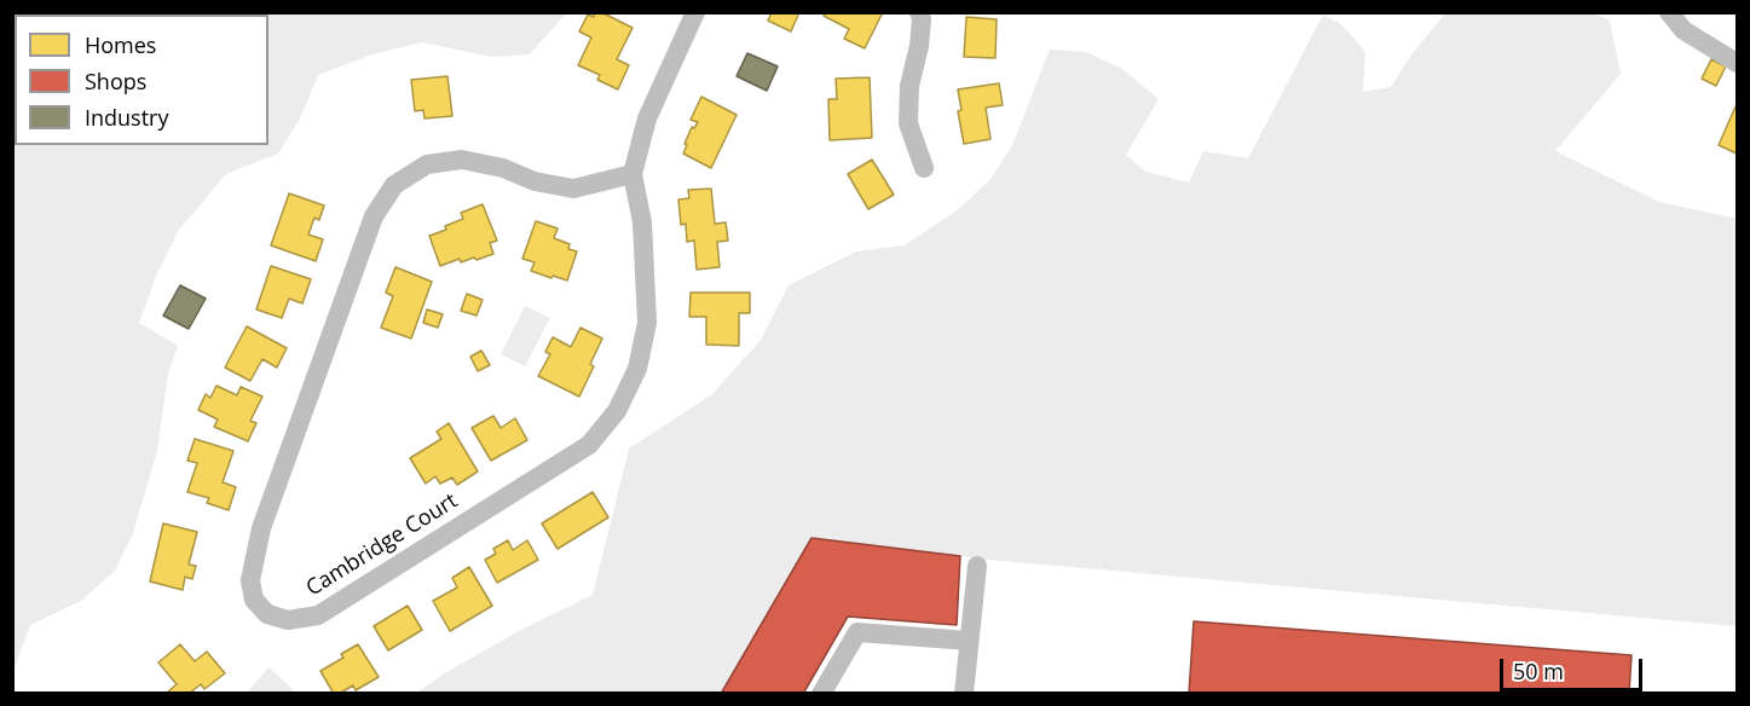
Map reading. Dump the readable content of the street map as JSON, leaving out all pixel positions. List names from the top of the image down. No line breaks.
{"streets":{"street":["Cambridge Court"]},"legend":["Homes","Shops","Industry"],"scale_bar":"50 m"}
